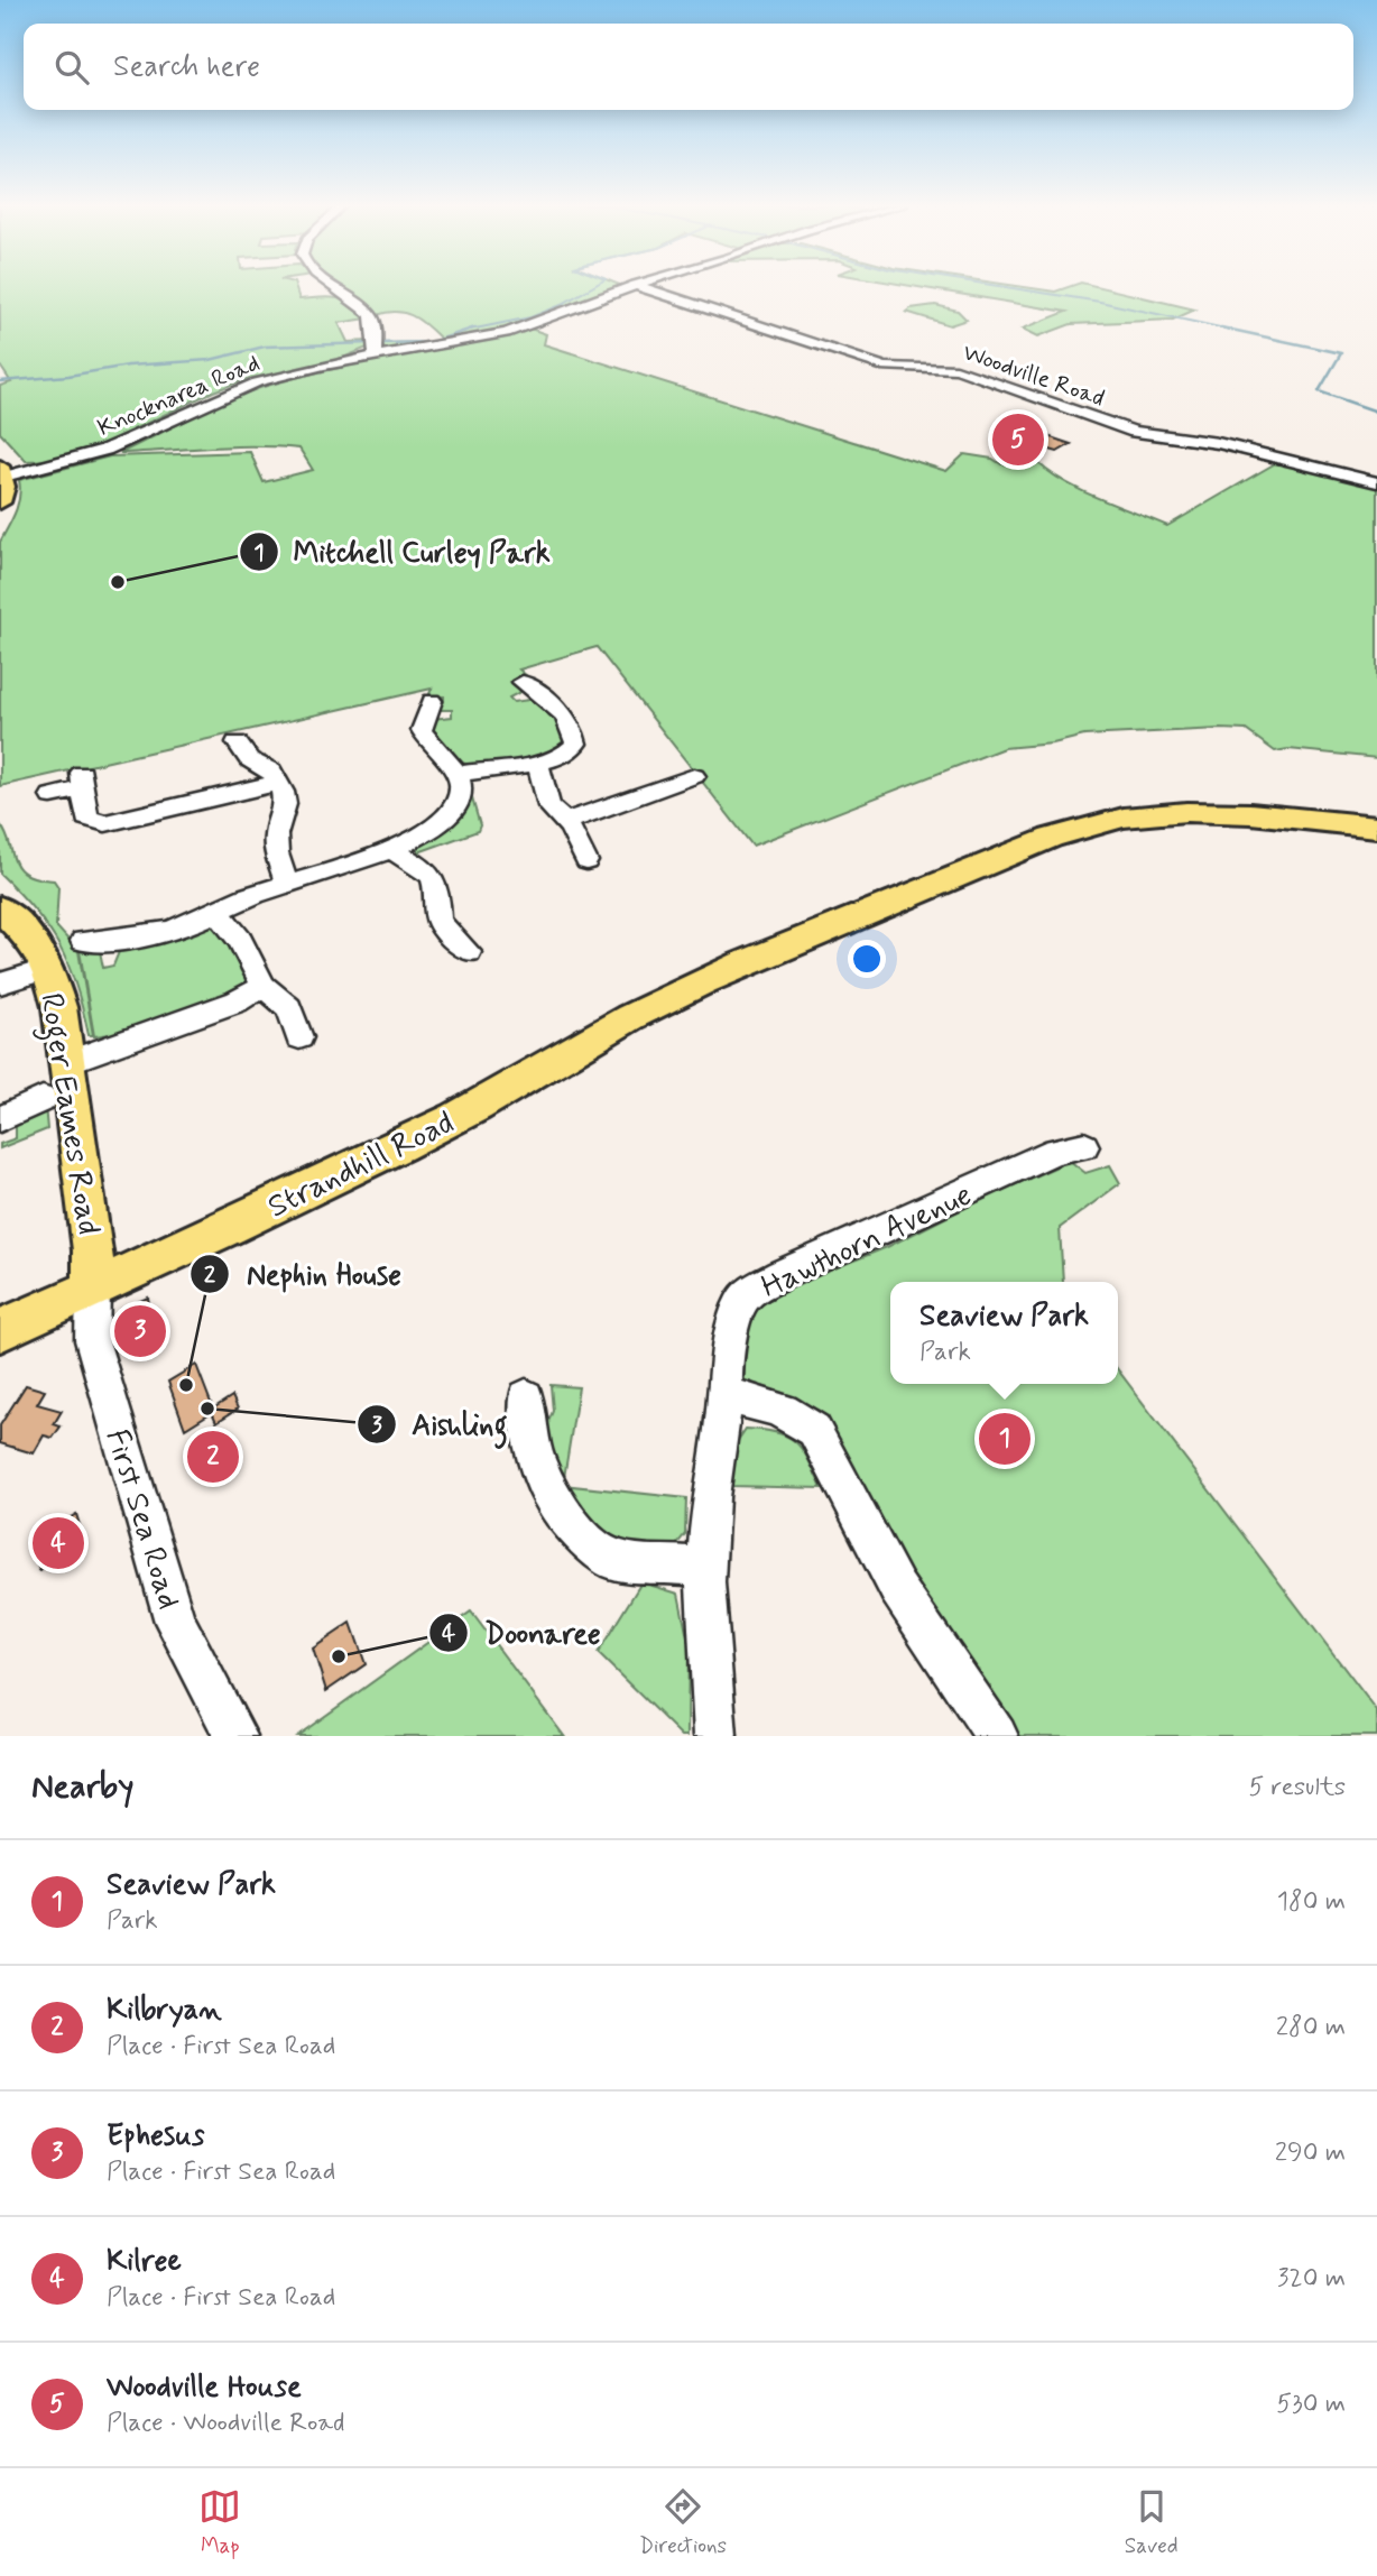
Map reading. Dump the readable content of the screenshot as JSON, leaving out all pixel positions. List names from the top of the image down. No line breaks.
{"streets":{"main road":["Roger Eames Road","Strandhill Road"],"street":["Woodville Road","Knocknarea Road","Hawthorn Avenue","First Sea Road"]},"crossings":[["Roger Eames Road","Strandhill Road"],["Roger Eames Road","First Sea Road"],["Strandhill Road","First Sea Road"]],"places":["Mitchell Curley Park","Nephin House","Aishling","Doonaree"],"page":{"search":"Search here","pins":["5","3","1","2","4"],"popup":["Seaview Park","Park"],"heading":["Nearby","5 results"],"list":[{"mark":"1","name":"Seaview Park","note":"Park","value":"180 m"},{"mark":"2","name":"Kilbryan","note":"Place · First Sea Road","value":"280 m"},{"mark":"3","name":"Ephesus","note":"Place · First Sea Road","value":"290 m"},{"mark":"4","name":"Kilree","note":"Place · First Sea Road","value":"320 m"},{"mark":"5","name":"Woodville House","note":"Place · Woodville Road","value":"530 m"}],"nav":["Map","Directions","Saved"]}}
